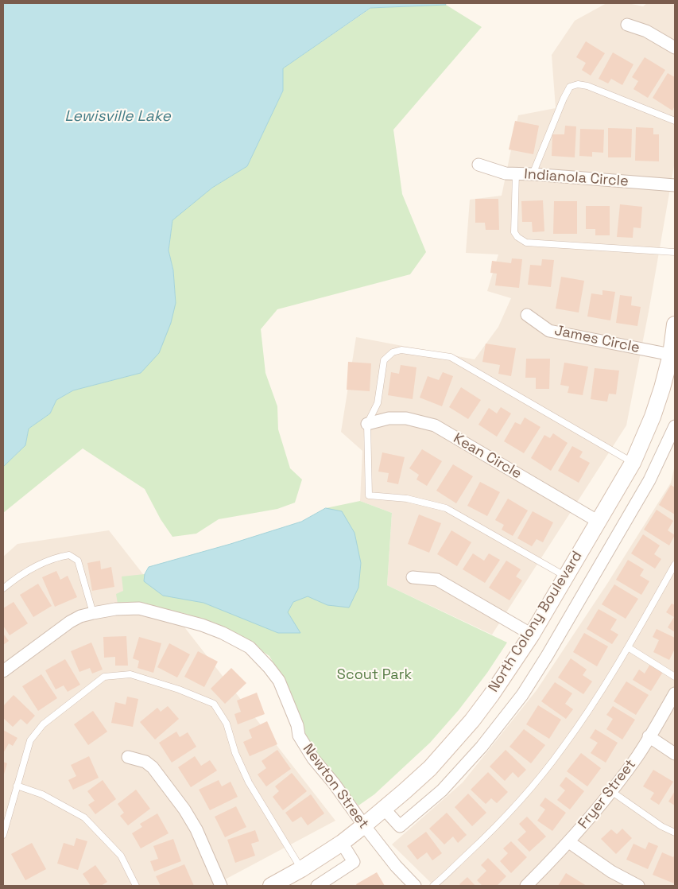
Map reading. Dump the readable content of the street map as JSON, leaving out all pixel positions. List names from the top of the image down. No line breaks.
{"streets":{"main road":["North Colony Boulevard"],"street":["Indianola Circle","James Circle","Kean Circle","Newton Street","Fryer Street"]},"crossings":[["James Circle","North Colony Boulevard"],["Kean Circle","North Colony Boulevard"],["North Colony Boulevard","Newton Street"]],"water":["Lewisville Lake"],"parks":["Scout Park"]}
